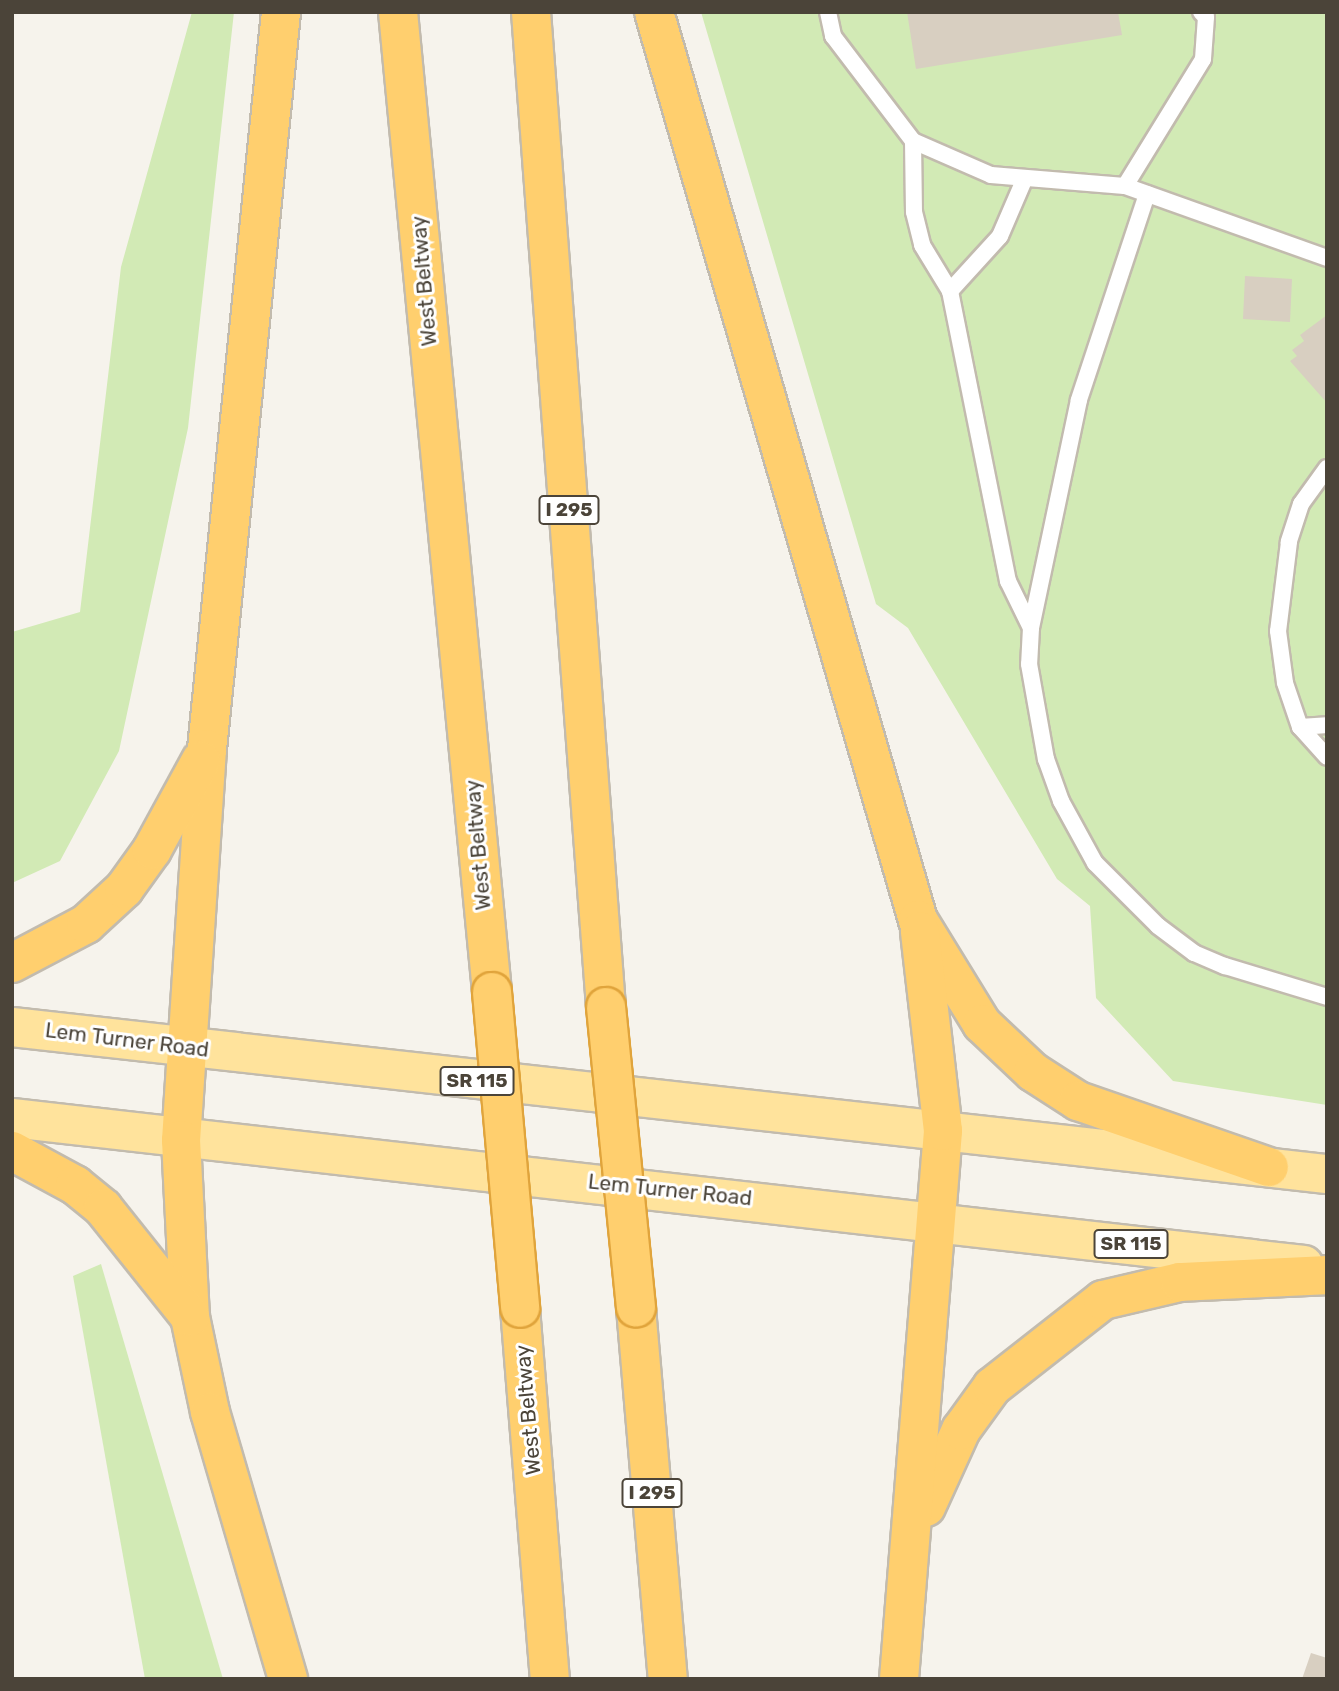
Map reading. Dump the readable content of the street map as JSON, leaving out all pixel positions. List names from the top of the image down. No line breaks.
{"streets":{"highway":["West Beltway","I 295"],"main road":["Lem Turner Road","SR 115"]}}
